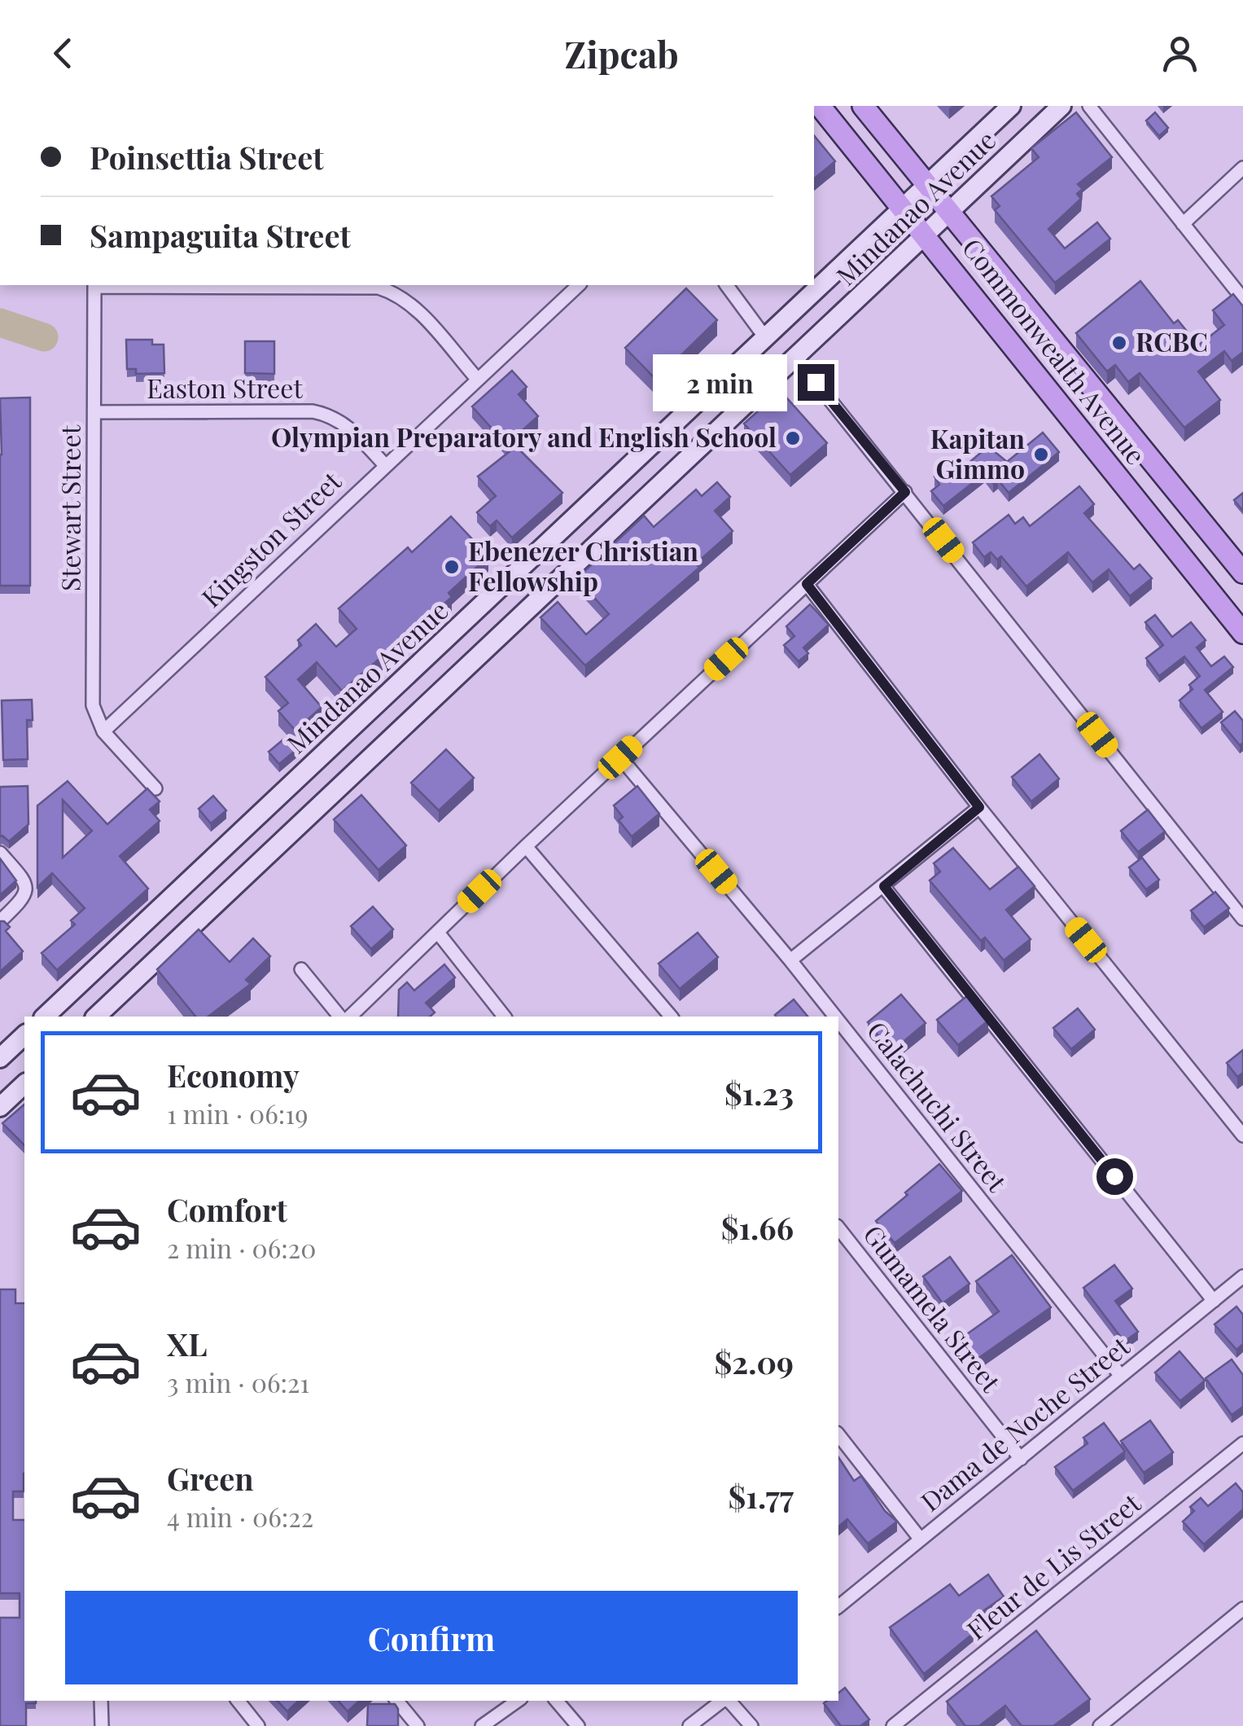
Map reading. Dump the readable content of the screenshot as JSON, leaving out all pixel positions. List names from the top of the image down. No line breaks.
{"streets":{"main road":["Commonwealth Avenue"],"street":["Mindanao Avenue","Easton Street","Stewart Street","Kingston Street","Calachuchi Street","Gumamela Street","Dama de Noche Street","Fleur de Lis Street"]},"crossings":[["Mindanao Avenue","Commonwealth Avenue"],["Easton Street","Stewart Street"],["Easton Street","Kingston Street"],["Stewart Street","Kingston Street"],["Calachuchi Street","Dama de Noche Street"],["Gumamela Street","Dama de Noche Street"]],"places":["RCBC","Olympian Preparatory and English School","Kapitan Gimmo","Ebenezer Christian Fellowship"],"page":{"header":"Zipcab","banner":["Poinsettia Street","Sampaguita Street"],"bubble":"2 min","list":[{"name":"Economy","note":"1 min · 06:19","value":"$1.23"},{"name":"Comfort","note":"2 min · 06:20","value":"$1.66"},{"name":"XL","note":"3 min · 06:21","value":"$2.09"},{"name":"Green","note":"4 min · 06:22","value":"$1.77"}],"buttons":"Confirm"}}
